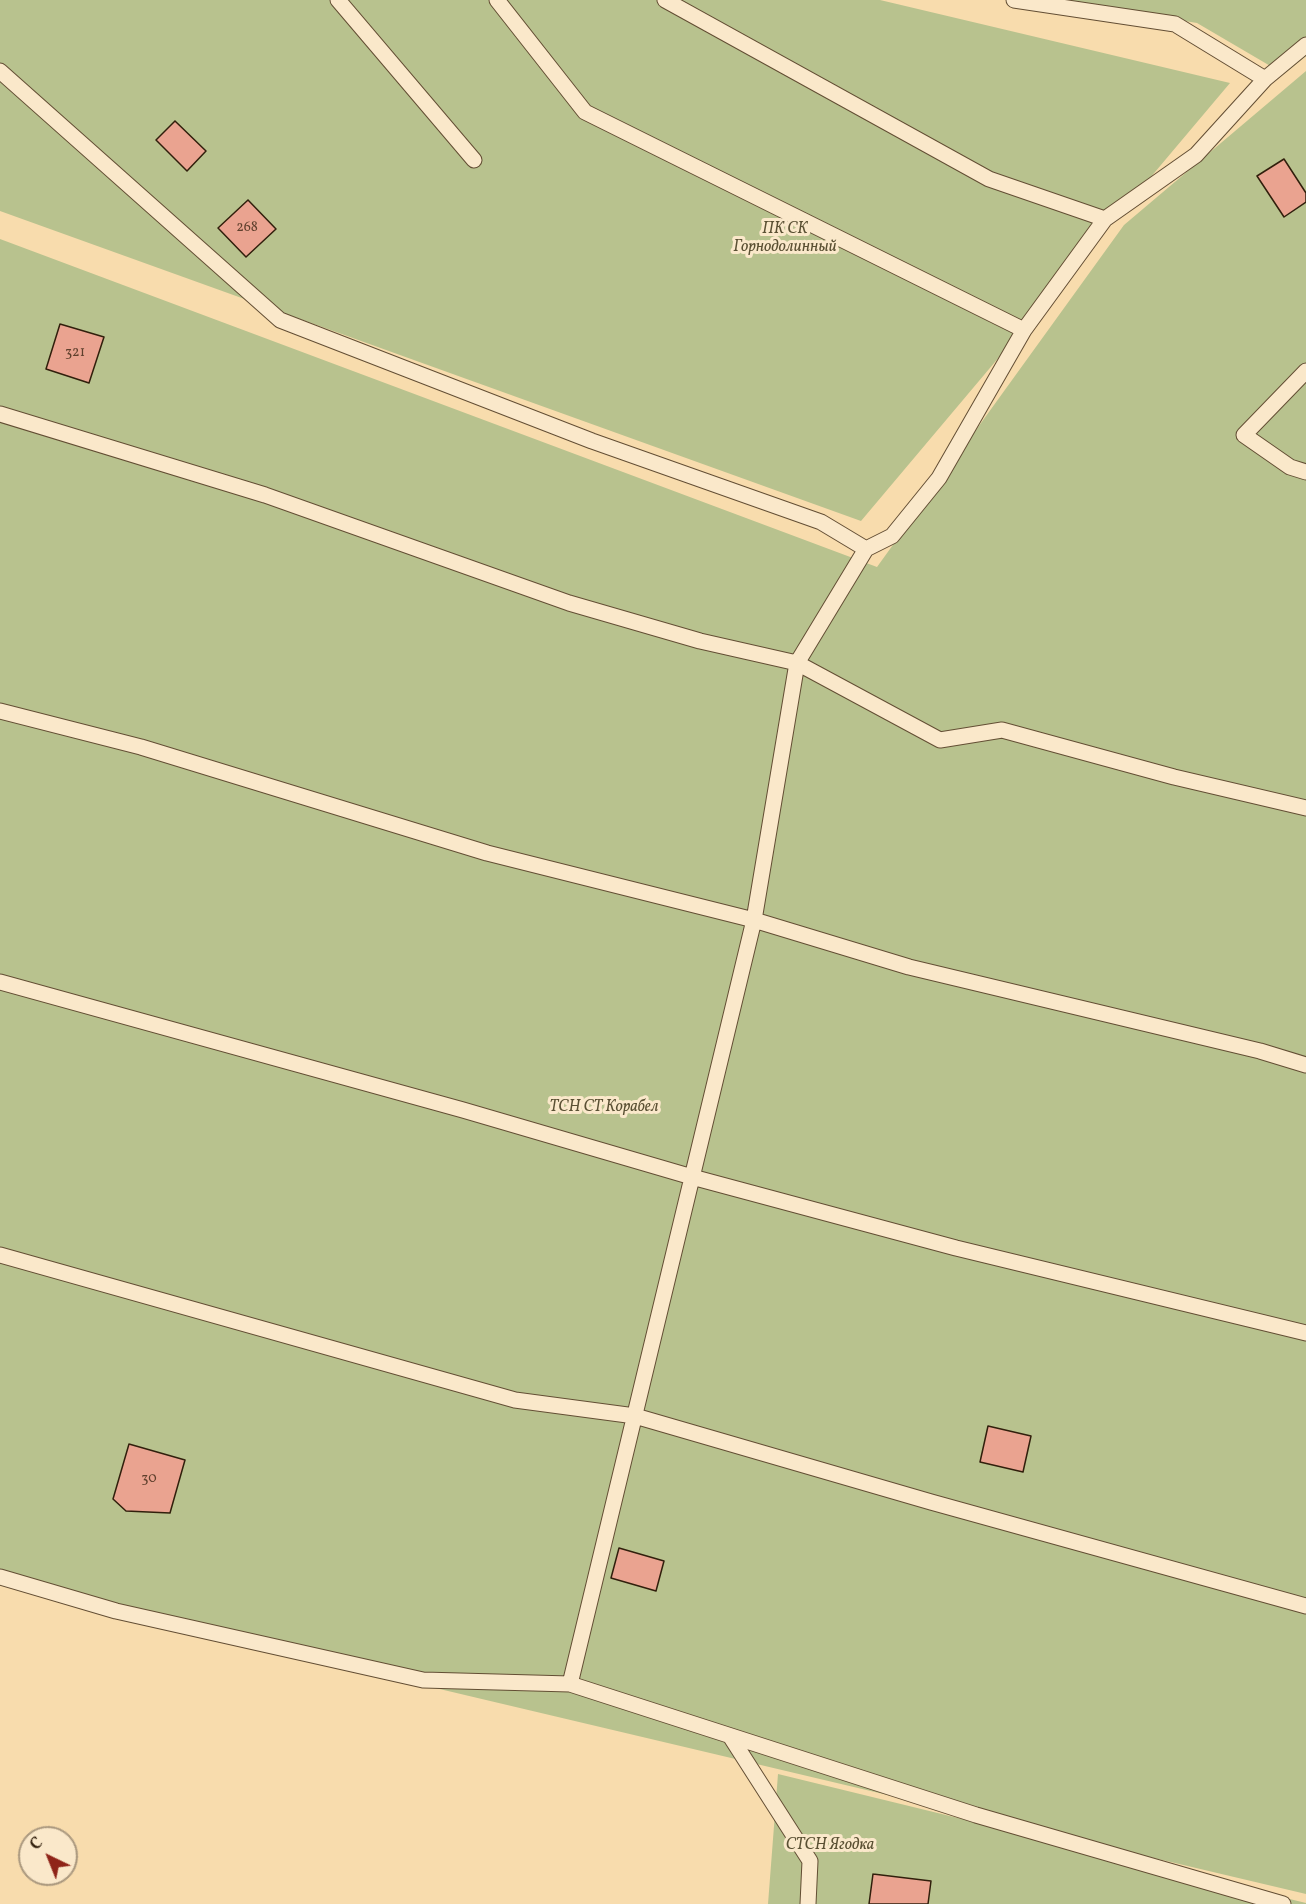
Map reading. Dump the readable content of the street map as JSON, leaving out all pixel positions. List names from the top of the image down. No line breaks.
{"parks":["ПК СК Горнодолинный","ТСН СТ Корабел","СТСН Ягодка"],"house_numbers":["268","321","30"],"north":"top left"}
